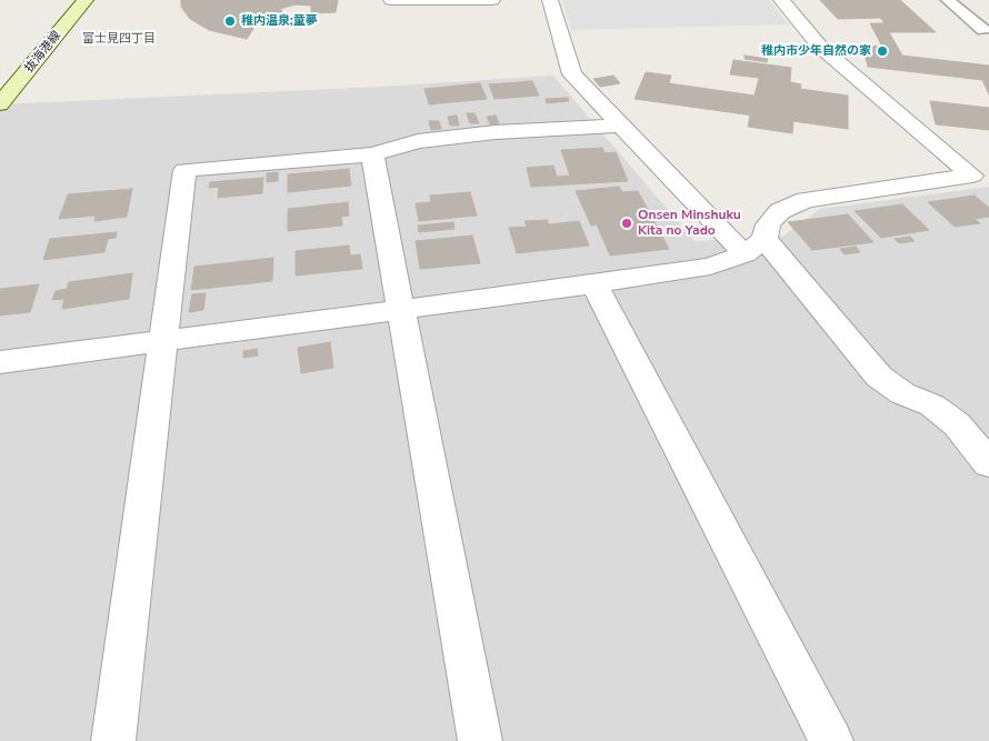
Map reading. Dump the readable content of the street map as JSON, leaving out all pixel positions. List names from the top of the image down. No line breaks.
{"streets":{"main road":["抜海港線"]},"districts":["富士見四丁目"],"places":["稚内温泉;童夢","稚内市少年自然の家","Onsen Minshuku Kita no Yado"]}
